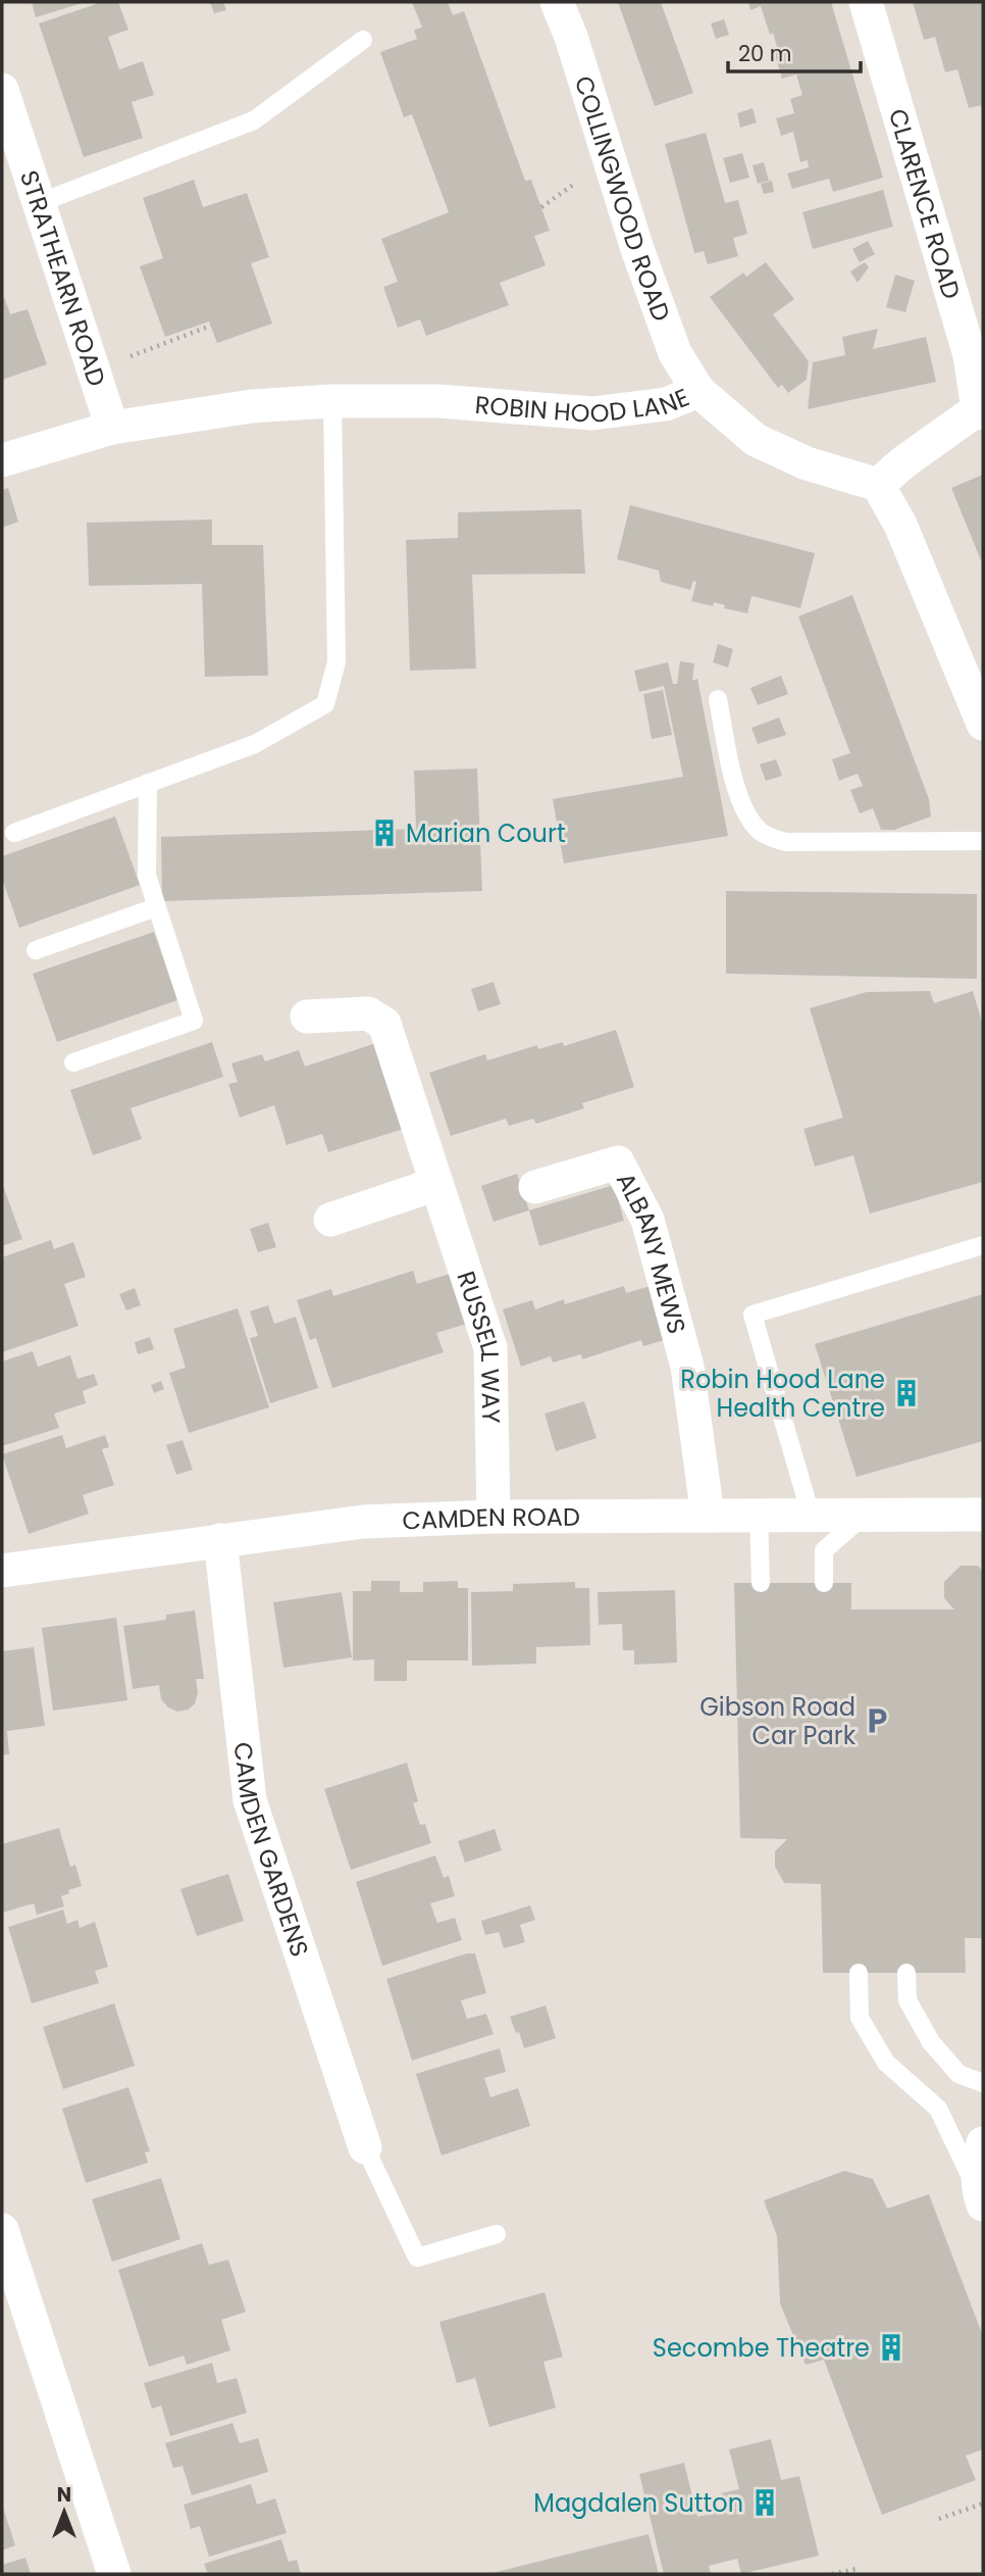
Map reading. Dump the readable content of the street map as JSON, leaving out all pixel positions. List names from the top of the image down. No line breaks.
{"streets":{"street":["COLLINGWOOD ROAD","CLARENCE ROAD","STRATHEARN ROAD","ROBIN HOOD LANE","ALBANY MEWS","RUSSELL WAY","CAMDEN ROAD","CAMDEN GARDENS"]},"crossings":[["COLLINGWOOD ROAD","ROBIN HOOD LANE"],["CLARENCE ROAD","ROBIN HOOD LANE"],["STRATHEARN ROAD","ROBIN HOOD LANE"],["ALBANY MEWS","CAMDEN ROAD"],["RUSSELL WAY","CAMDEN ROAD"],["CAMDEN ROAD","CAMDEN GARDENS"]],"places":{"building":["Marian Court","Robin Hood Lane Health Centre","Secombe Theatre","Magdalen Sutton"],"parking":["Gibson Road Car Park"]},"scale_bar":"20 m","north":"top"}
